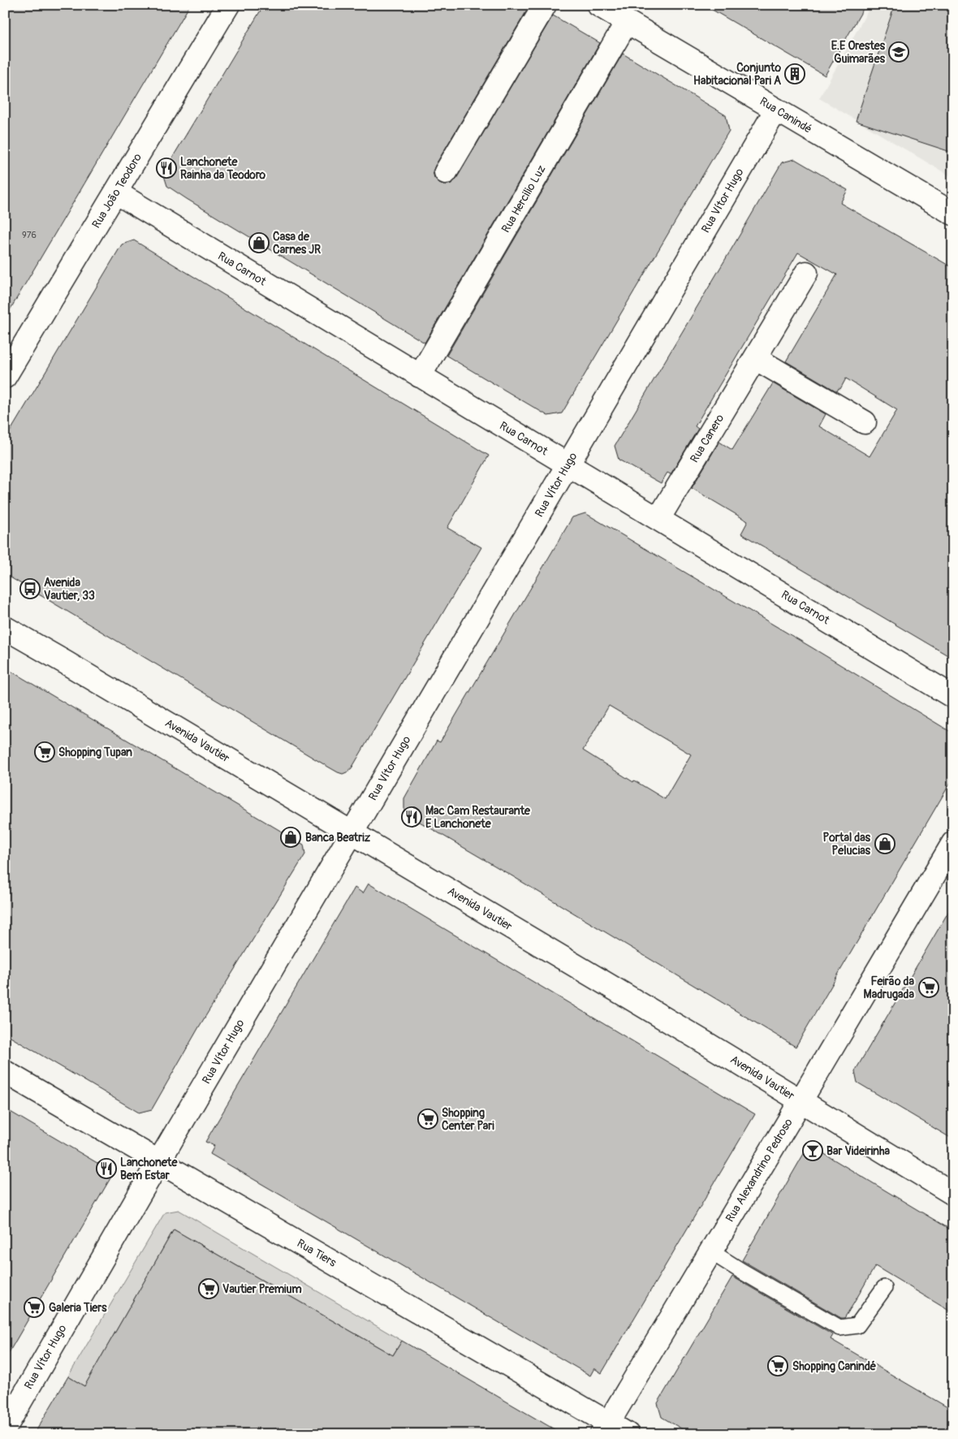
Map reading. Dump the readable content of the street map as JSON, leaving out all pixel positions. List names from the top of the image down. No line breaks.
{"streets":{"street":["Rua Canindé","Rua João Teodoro","Rua Hercilio Luz","Rua Vítor Hugo","Rua Carnot","Rua Canero","Avenida Vautier","Rua Alexandrino Pedroso","Rua Tiers"]},"crossings":[["Rua Canindé","Rua Hercilio Luz"],["Rua Canindé","Rua Vítor Hugo"],["Rua João Teodoro","Rua Carnot"],["Rua Hercilio Luz","Rua Carnot"],["Rua Vítor Hugo","Rua Carnot"],["Rua Vítor Hugo","Avenida Vautier"],["Rua Vítor Hugo","Rua Tiers"],["Rua Carnot","Rua Canero"],["Avenida Vautier","Rua Alexandrino Pedroso"],["Rua Alexandrino Pedroso","Rua Tiers"]],"places":{"school or university":["E.E Orestes Guimarães"],"building":["Conjunto Habitacional Pari A"],"restaurant":["Lanchonete Rainha da Teodoro","Mac Cam Restaurante E Lanchonete","Lanchonete Bem Estar"],"shop":["Casa de Carnes JR","Banca Beatriz","Portal das Pelucias"],"bus stop":["Avenida Vautier, 33"],"supermarket":["Shopping Tupan","Feirão da Madrugada","Shopping Center Pari","Vautier Premium","Galeria Tiers","Shopping Canindé"],"bar":["Bar Videirinha"]},"house_numbers":["976"]}
